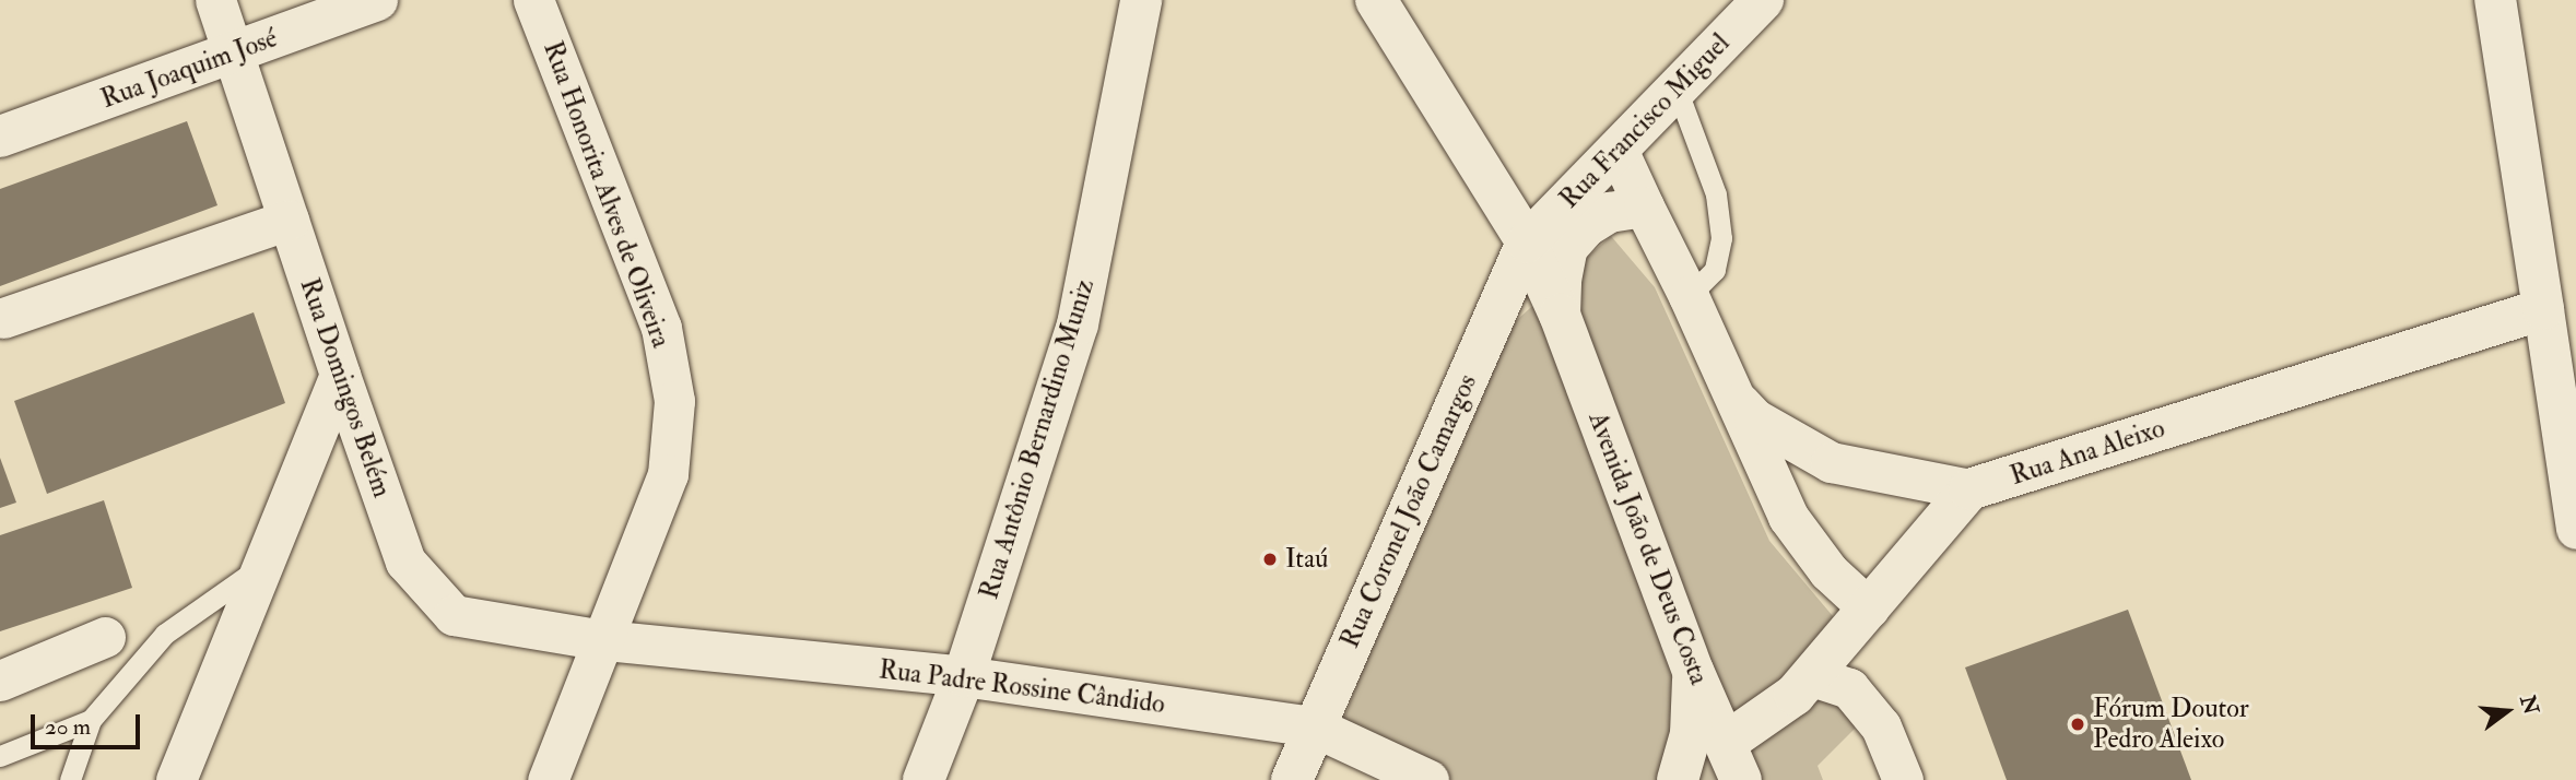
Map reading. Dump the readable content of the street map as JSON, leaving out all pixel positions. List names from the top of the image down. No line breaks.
{"streets":{"main road":["Rua Joaquim José","Rua Francisco Miguel","Rua Antônio Bernardino Muniz","Rua Ana Aleixo","Rua Coronel João Camargos","Avenida João de Deus Costa"],"street":["Rua Honorita Alves de Oliveira","Rua Domingos Belém","Rua Padre Rossine Cândido"]},"crossings":[["Rua Joaquim José","Rua Domingos Belém"],["Rua Francisco Miguel","Rua Coronel João Camargos"],["Rua Francisco Miguel","Avenida João de Deus Costa"],["Rua Honorita Alves de Oliveira","Rua Domingos Belém"],["Rua Honorita Alves de Oliveira","Rua Padre Rossine Cândido"],["Rua Domingos Belém","Rua Padre Rossine Cândido"],["Rua Antônio Bernardino Muniz","Rua Padre Rossine Cândido"],["Rua Coronel João Camargos","Avenida João de Deus Costa"],["Rua Coronel João Camargos","Rua Padre Rossine Cândido"]],"places":["Itaú","Fórum Doutor Pedro Aleixo"],"scale_bar":"20 m","north":"right"}
